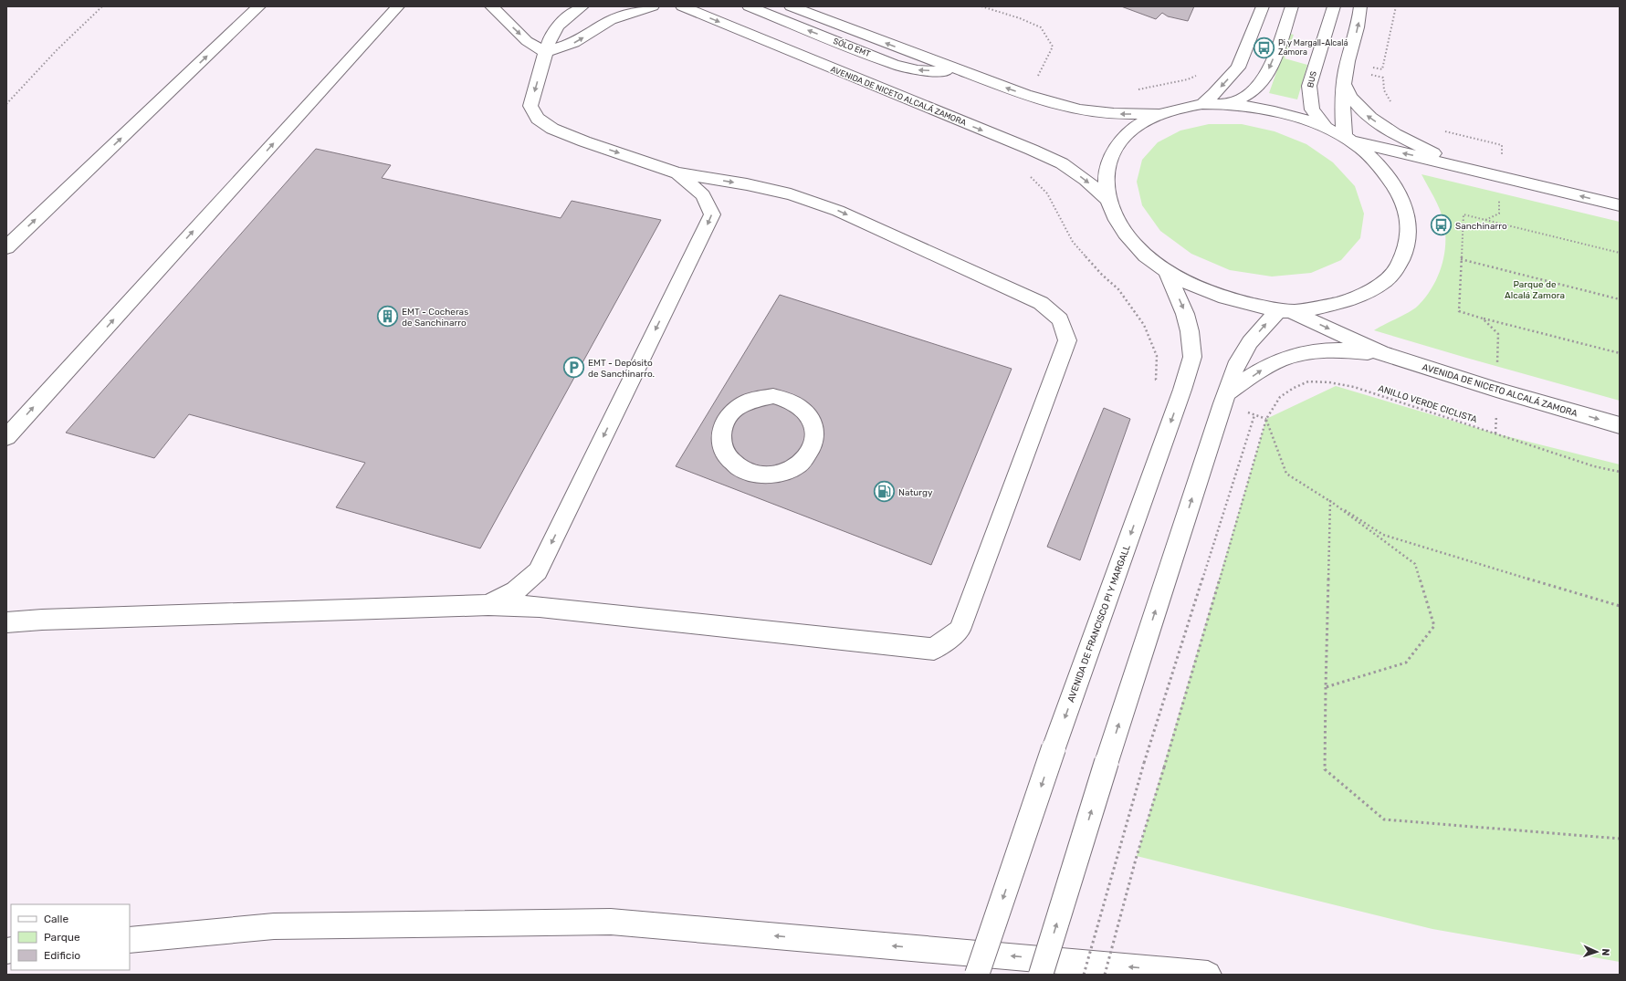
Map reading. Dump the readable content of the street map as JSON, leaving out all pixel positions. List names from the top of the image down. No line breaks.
{"streets":{"main road":["SÓLO EMT","BUS","AVENIDA DE NICETO ALCALÁ ZAMORA","AVENIDA DE FRANCISCO PI Y MARGALL"],"path":["ANILLO VERDE CICLISTA"]},"parks":["Parque de Alcalá Zamora"],"places":{"bus stop":["Pi y Margall-Alcalá Zamora","Sanchinarro"],"building":["EMT - Cocheras de Sanchinarro"],"parking":["EMT - Depósito de Sanchinarro."],"fuel station":["Naturgy"]},"legend":["Calle","Parque","Edificio"],"north":"right"}
